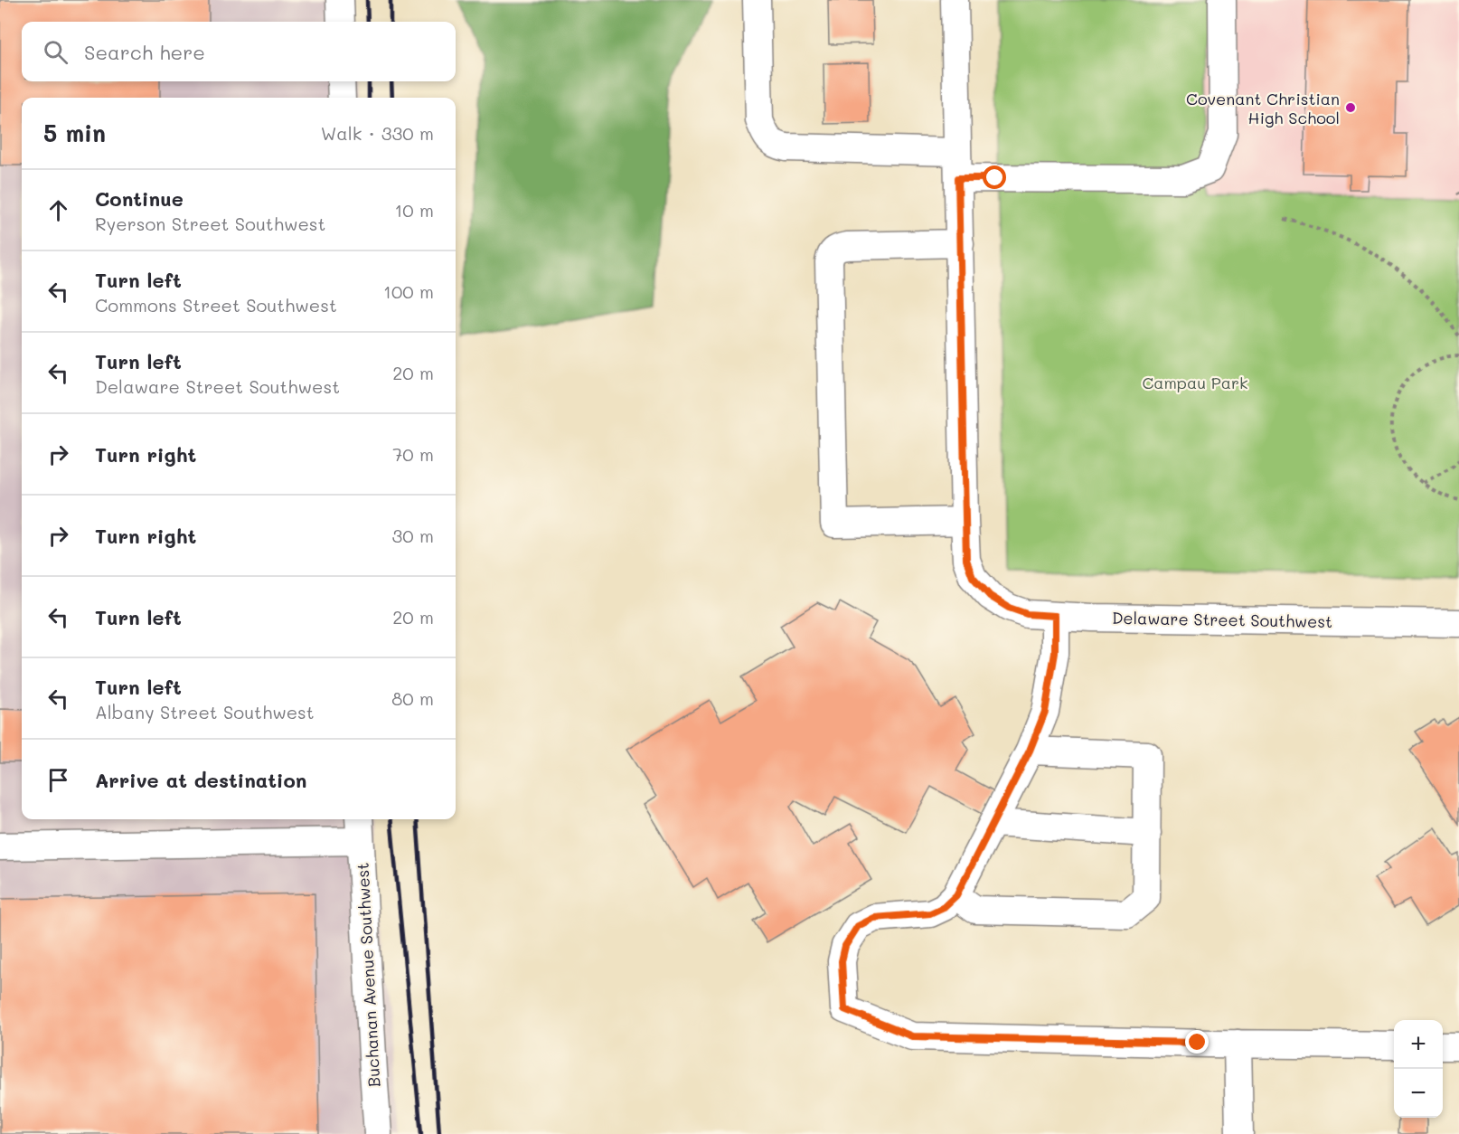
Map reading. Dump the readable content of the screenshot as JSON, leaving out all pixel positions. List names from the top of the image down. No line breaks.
{"streets":{"street":["Delaware Street Southwest","Buchanan Avenue Southwest"]},"parks":["Campau Park"],"places":["Covenant Christian High School"],"page":{"search":"Search here","heading":["5 min","Walk · 330 m"],"list":[["Continue","Ryerson Street Southwest","10 m"],["Turn left","Commons Street Southwest","100 m"],["Turn left","Delaware Street Southwest","20 m"],["Turn right","70 m"],["Turn right","30 m"],["Turn left","20 m"],["Turn left","Albany Street Southwest","80 m"],"Arrive at destination"],"map_buttons":["+","−"]}}
